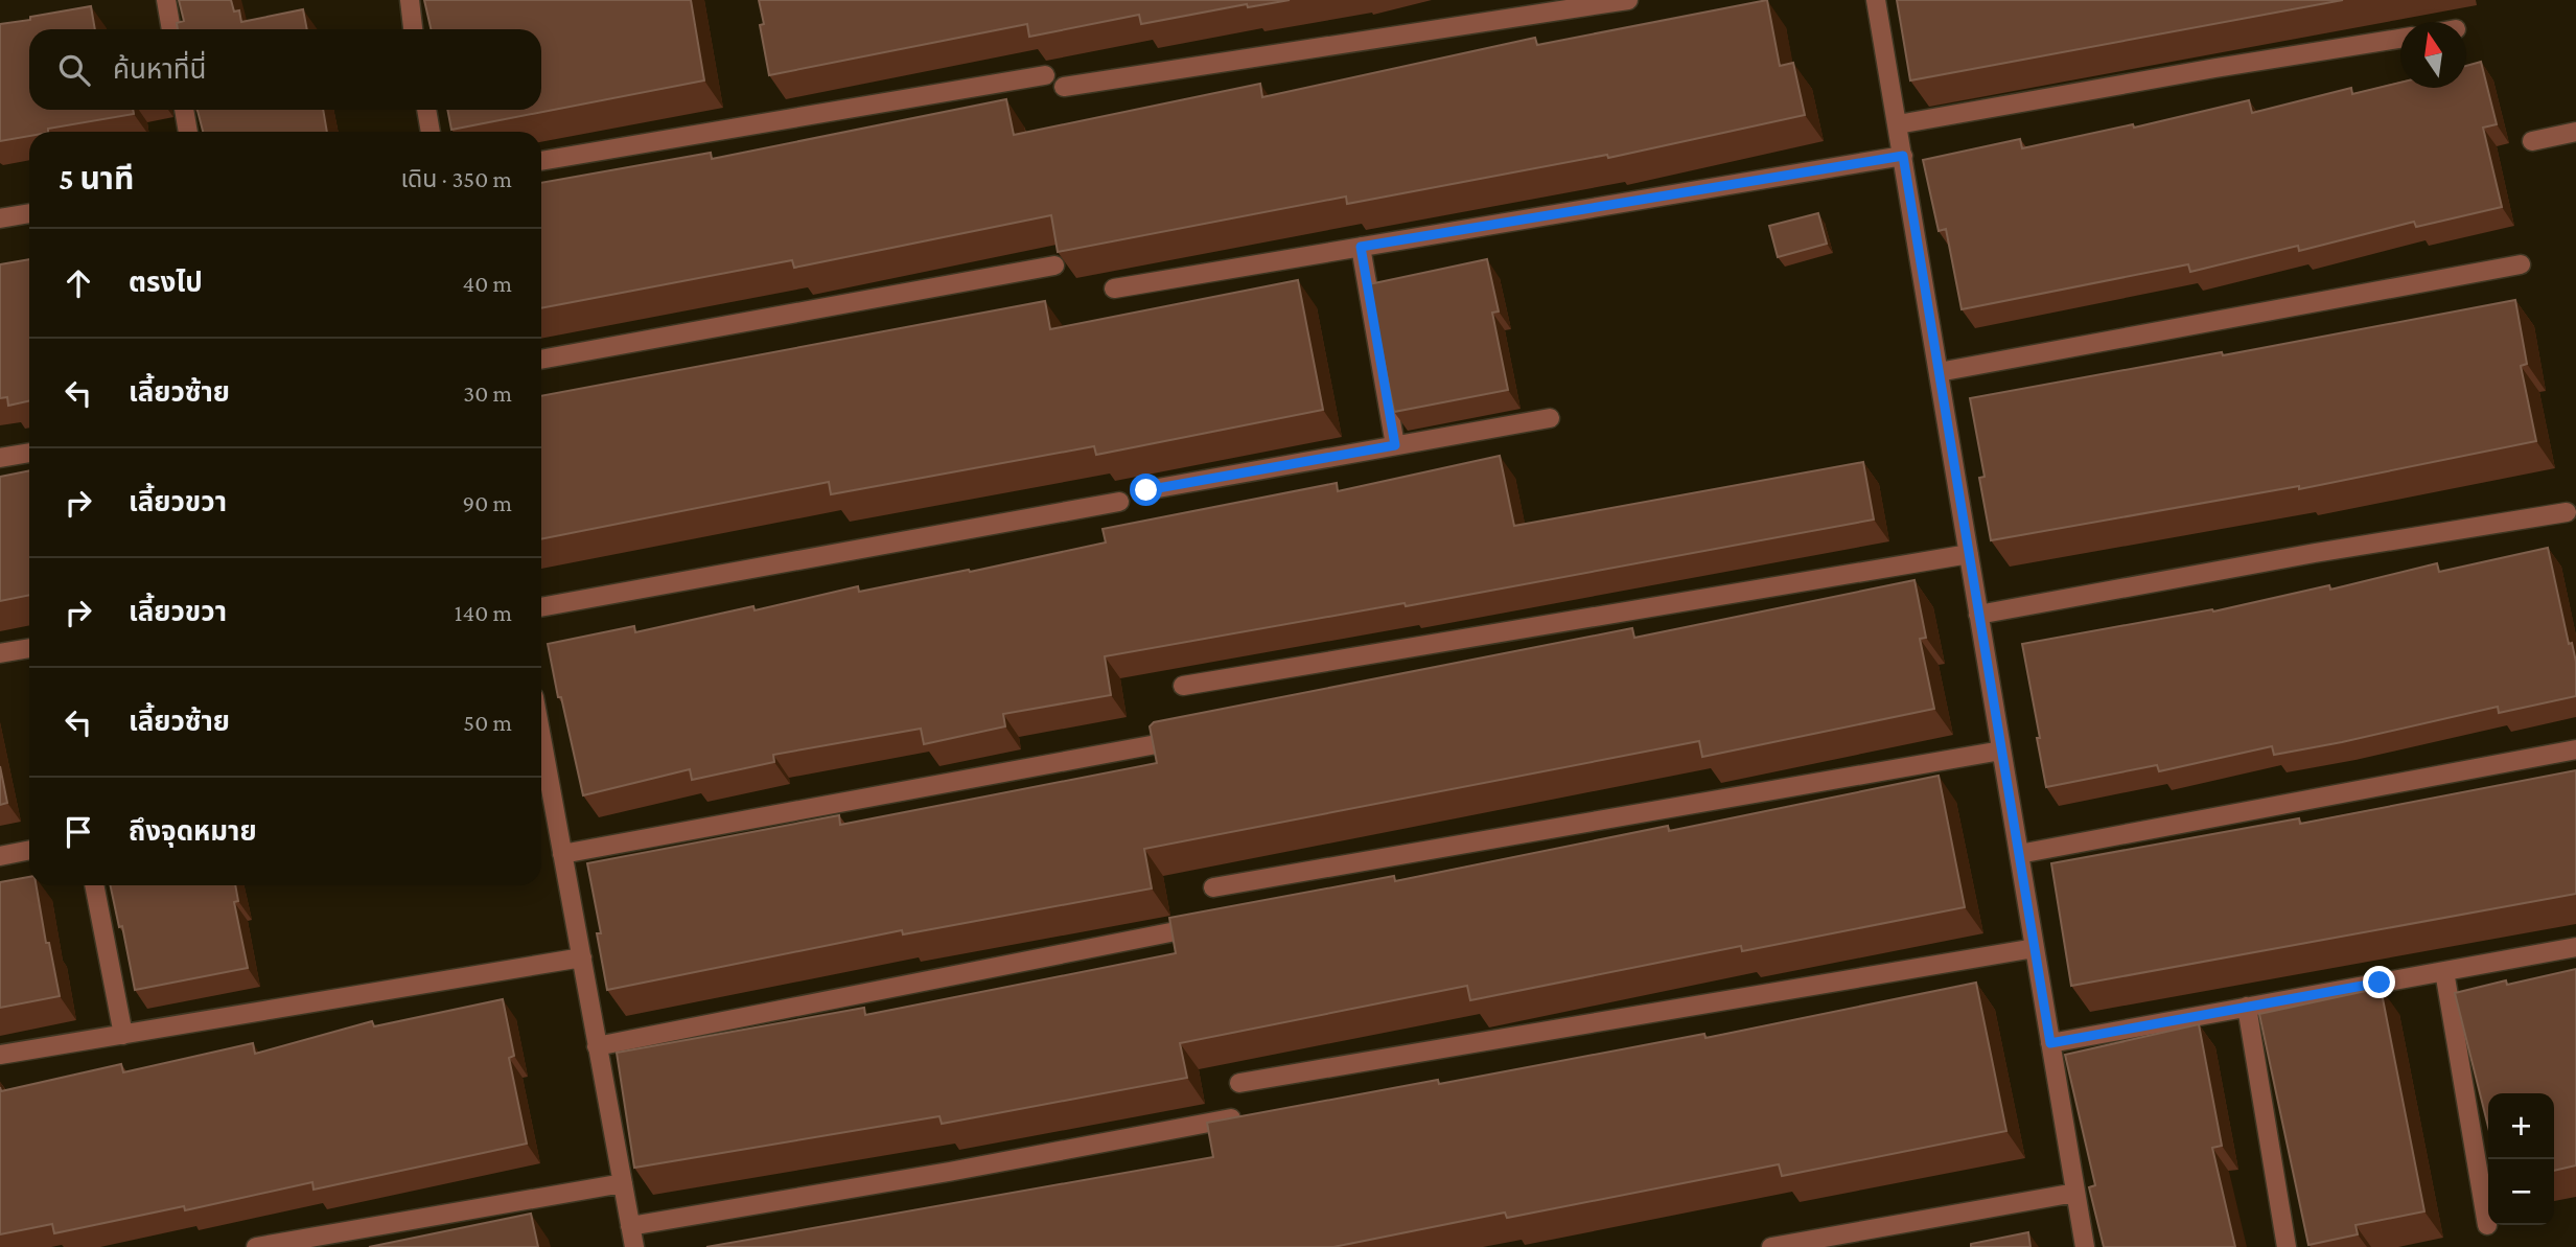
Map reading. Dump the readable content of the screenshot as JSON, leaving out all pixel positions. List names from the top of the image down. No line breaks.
{"north":"top","page":{"search":"ค้นหาที่นี่","heading":["5 นาที","เดิน · 350 m"],"list":[["ตรงไป","40 m"],["เลี้ยวซ้าย","30 m"],["เลี้ยวขวา","90 m"],["เลี้ยวขวา","140 m"],["เลี้ยวซ้าย","50 m"],"ถึงจุดหมาย"],"map_buttons":["+","−"]}}
